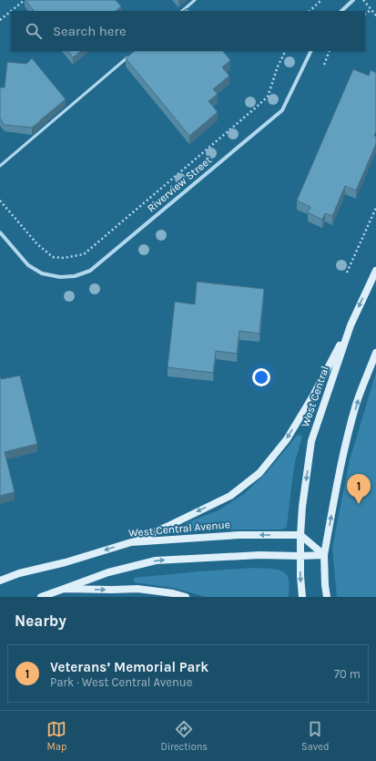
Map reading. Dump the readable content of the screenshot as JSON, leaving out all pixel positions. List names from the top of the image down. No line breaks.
{"streets":{"main road":["West Central","West Central Avenue"],"street":["Riverview Street"]},"crossings":[["West Central","West Central Avenue"]],"page":{"search":"Search here","pins":"1","heading":"Nearby","list":[{"mark":"1","name":"Veterans’ Memorial Park","note":"Park · West Central Avenue","value":"70 m"}],"nav":["Map","Directions","Saved"]}}
